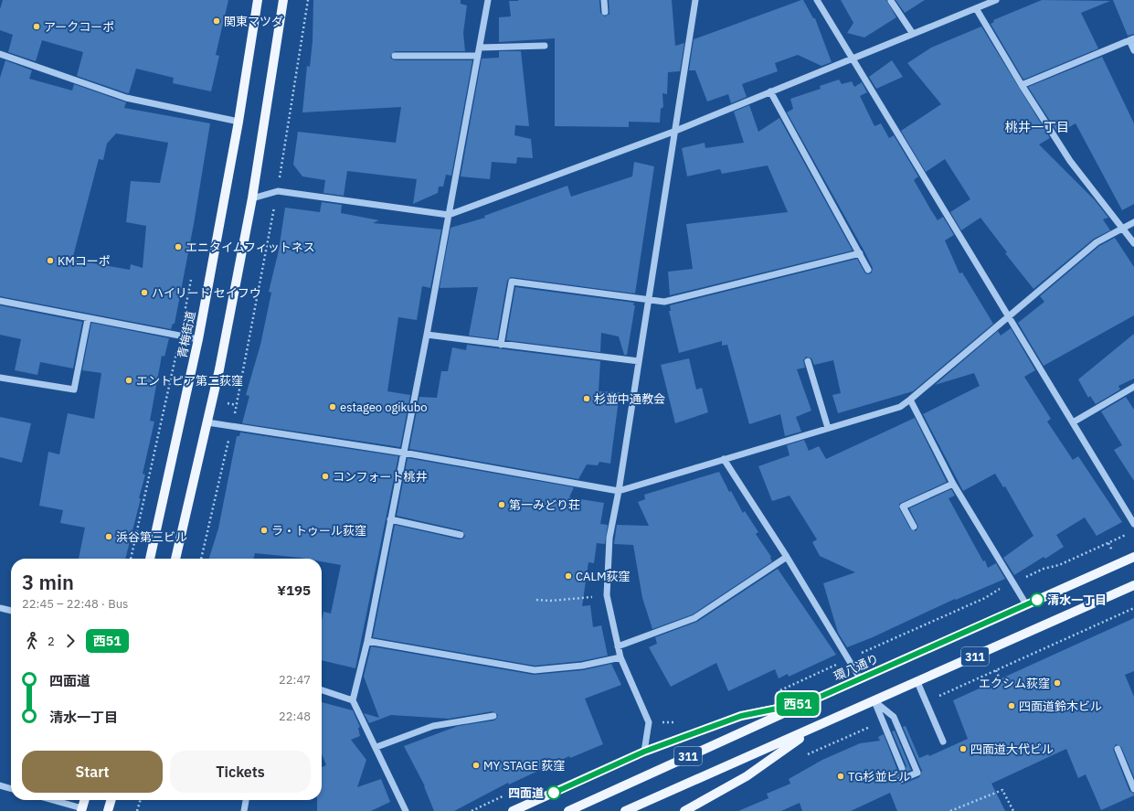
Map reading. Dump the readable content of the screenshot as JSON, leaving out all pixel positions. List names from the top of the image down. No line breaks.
{"streets":{"main road":["青梅街道","311","環八通り"]},"crossings":[["311","環八通り"]],"districts":["桃井一丁目"],"places":["関東マツダ","アークコーポ","エニタイムフィットネス","KMコーポ","ハイリード セイフウ","エントピア第二荻窪","杉並中通教会","estageo ogikubo","コンフォート桃井","第一みどり荘","ラ・トゥール荻窪","浜谷第三ビル","CALM荻窪","清水一丁目","エクシム荻窪","四面道鈴木ビル","四面道大代ビル","MY STAGE 荻窪","TG杉並ビル","四面道"],"lines":["bus line 西51"],"page":{"on_map":"西51","heading":["3 min","22:45 – 22:48 · Bus","¥195"],"legs":["2","西51"],"list":[{"name":"四面道","value":"22:47"},{"name":"清水一丁目","value":"22:48"}],"buttons":["Start","Tickets"]}}
